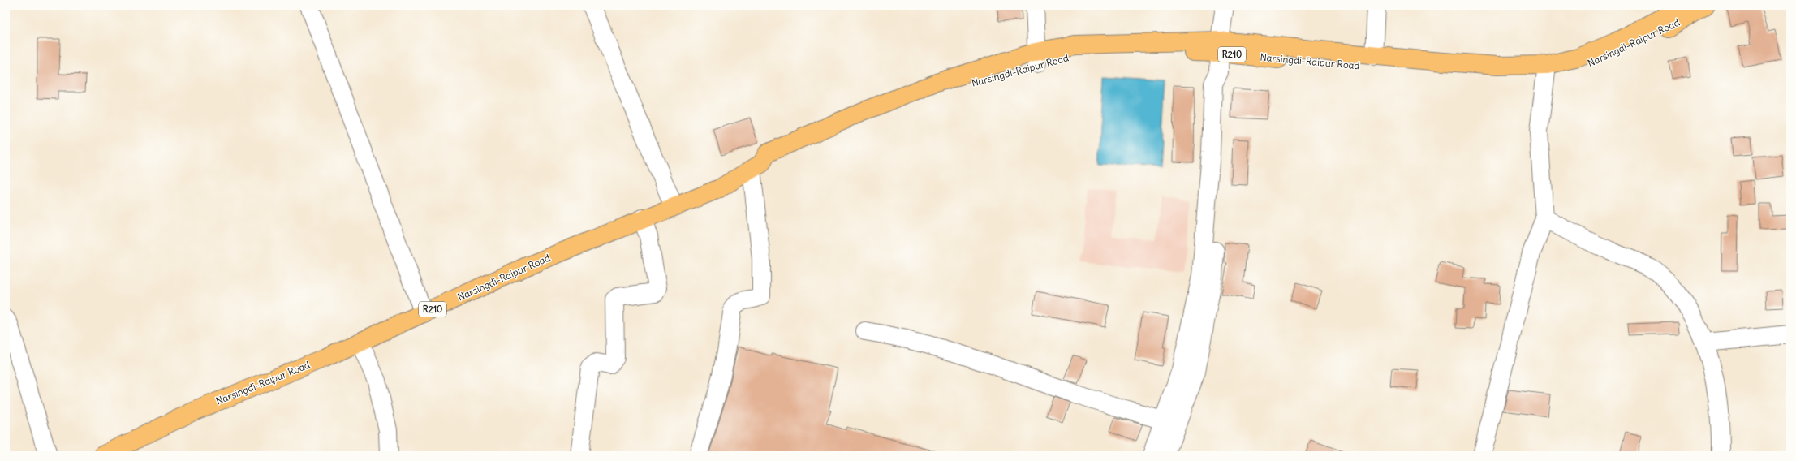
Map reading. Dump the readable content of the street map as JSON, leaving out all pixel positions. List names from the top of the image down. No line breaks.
{"streets":{"main road":["Narsingdi-Raipur Road","R210"]}}
